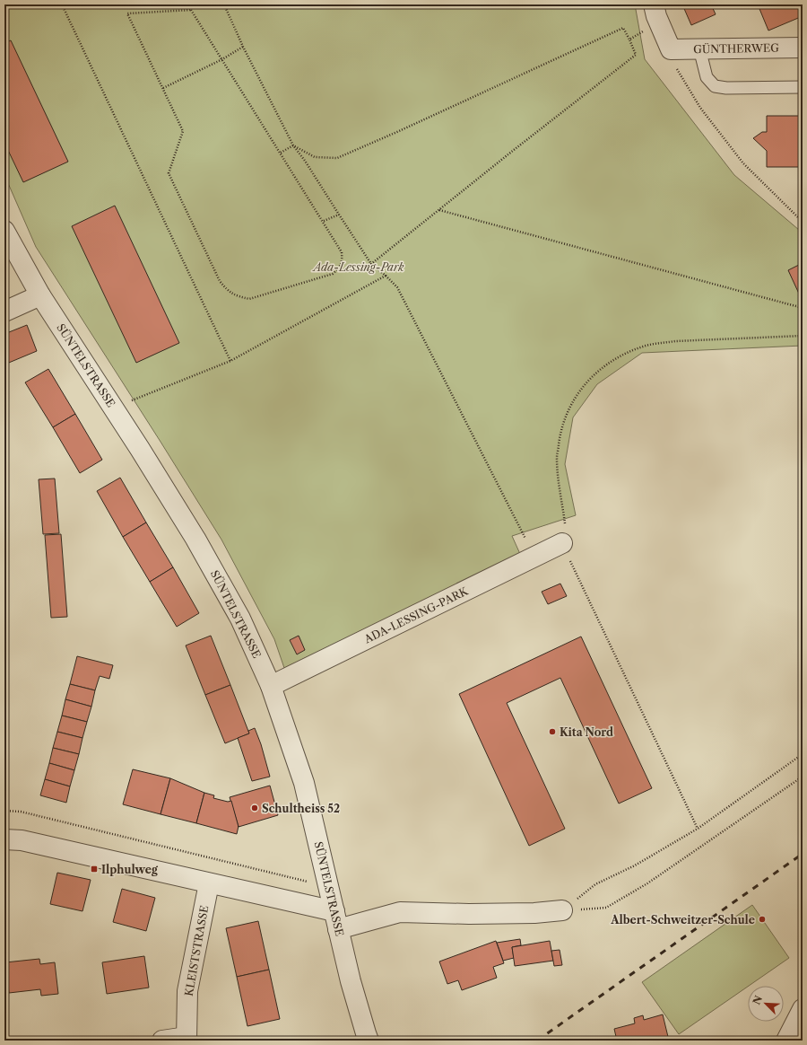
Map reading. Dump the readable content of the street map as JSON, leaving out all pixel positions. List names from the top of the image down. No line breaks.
{"streets":{"street":["GÜNTHERWEG","SÜNTELSTRASSE","ADA-LESSING-PARK","KLEISTSTRASSE"]},"crossings":[["SÜNTELSTRASSE","ADA-LESSING-PARK"]],"parks":["Ada-Lessing-Park"],"places":{"other":["Kita Nord","Schultheiss 52","Albert-Schweitzer-Schule"],"transit":["Ilphulweg"]},"north":"top left"}
